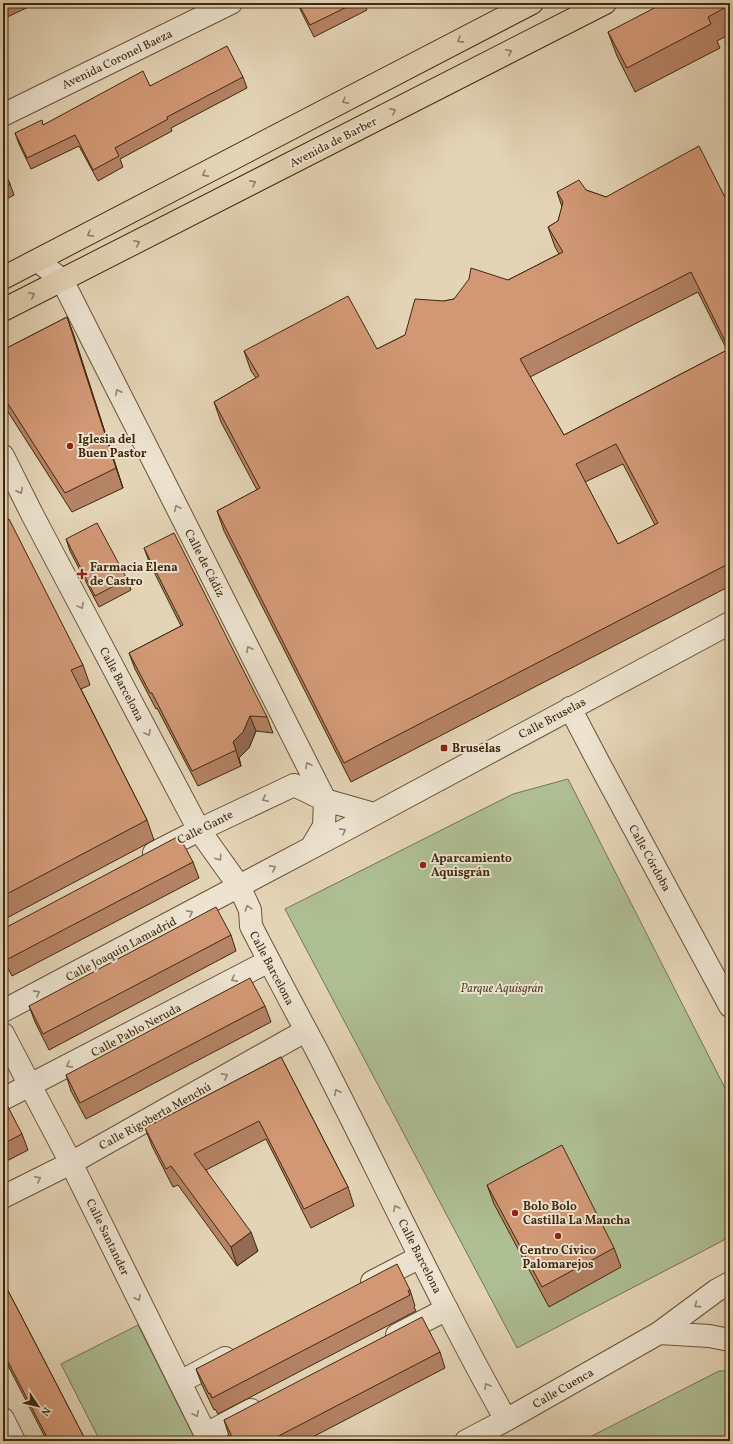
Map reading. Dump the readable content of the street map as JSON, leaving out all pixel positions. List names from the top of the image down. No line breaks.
{"streets":{"main road":["Avenida de Barber"],"street":["Avenida Coronel Baeza","Calle de Cádiz","Calle Barcelona","Calle Bruselas","Calle Gante","Calle Córdoba","Calle Joaquín Lamadrid","Calle Pablo Neruda","Calle Rigoberta Menchú","Calle Santander","Calle Cuenca"]},"crossings":[["Avenida de Barber","Calle de Cádiz"],["Calle de Cádiz","Calle Gante"],["Calle Barcelona","Calle Bruselas"],["Calle Barcelona","Calle Gante"],["Calle Barcelona","Calle Joaquín Lamadrid"],["Calle Barcelona","Calle Pablo Neruda"],["Calle Barcelona","Calle Rigoberta Menchú"],["Calle Barcelona","Calle Cuenca"],["Calle Bruselas","Calle Córdoba"],["Calle Bruselas","Calle Joaquín Lamadrid"],["Calle Pablo Neruda","Calle Santander"],["Calle Rigoberta Menchú","Calle Santander"]],"one_way":["Calle de Cádiz","Calle Gante","Calle Joaquín Lamadrid","Calle Pablo Neruda","Calle Rigoberta Menchú","Calle Santander"],"parks":["Parque Aquisgrán"],"places":{"other":["Iglesia del Buen Pastor","Aparcamiento Aquisgrán","Bolo Bolo Castilla La Mancha","Centro Cívico Palomarejos"],"health":["Farmacia Elena de Castro"],"transit":["Bruselas"]},"north":"bottom right"}
